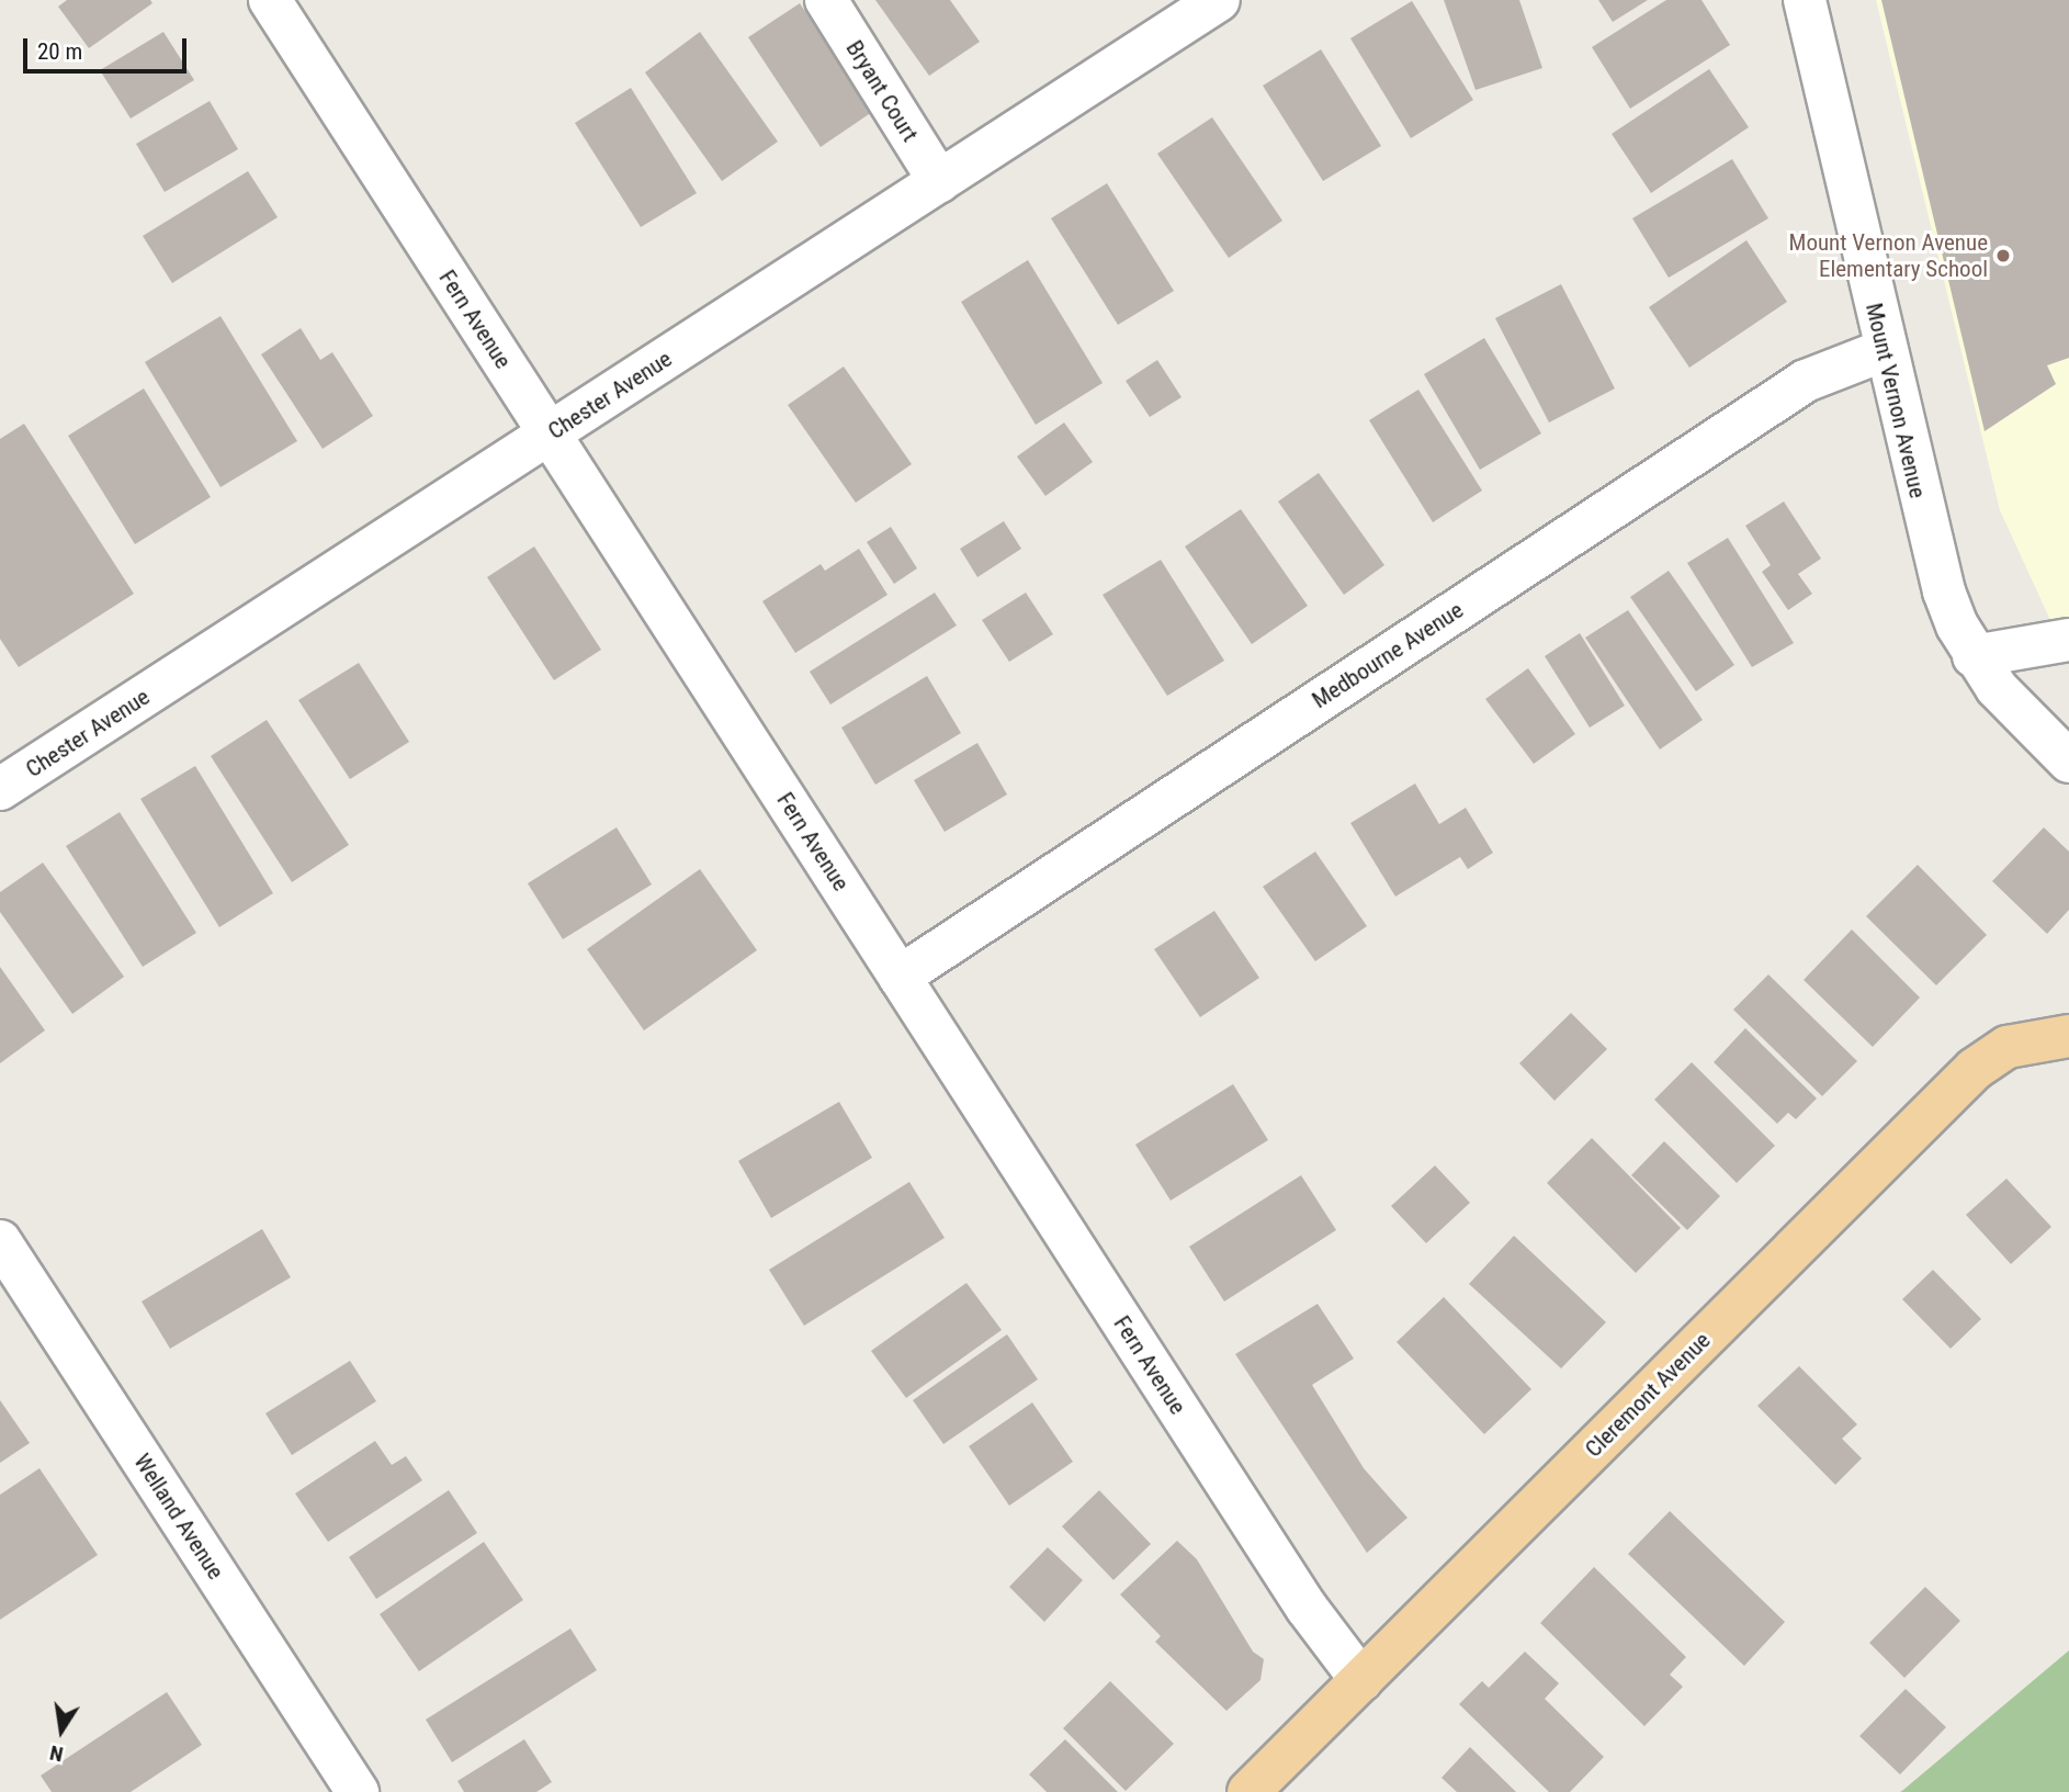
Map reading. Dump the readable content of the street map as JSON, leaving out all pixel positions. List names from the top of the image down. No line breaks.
{"streets":{"main road":["Cleremont Avenue"],"street":["Bryant Court","Fern Avenue","Chester Avenue","Mount Vernon Avenue","Medbourne Avenue","Welland Avenue"]},"crossings":[["Bryant Court","Chester Avenue"],["Fern Avenue","Chester Avenue"],["Fern Avenue","Medbourne Avenue"],["Fern Avenue","Cleremont Avenue"],["Mount Vernon Avenue","Medbourne Avenue"]],"places":["Mount Vernon Avenue Elementary School"],"scale_bar":"20 m","north":"bottom"}
